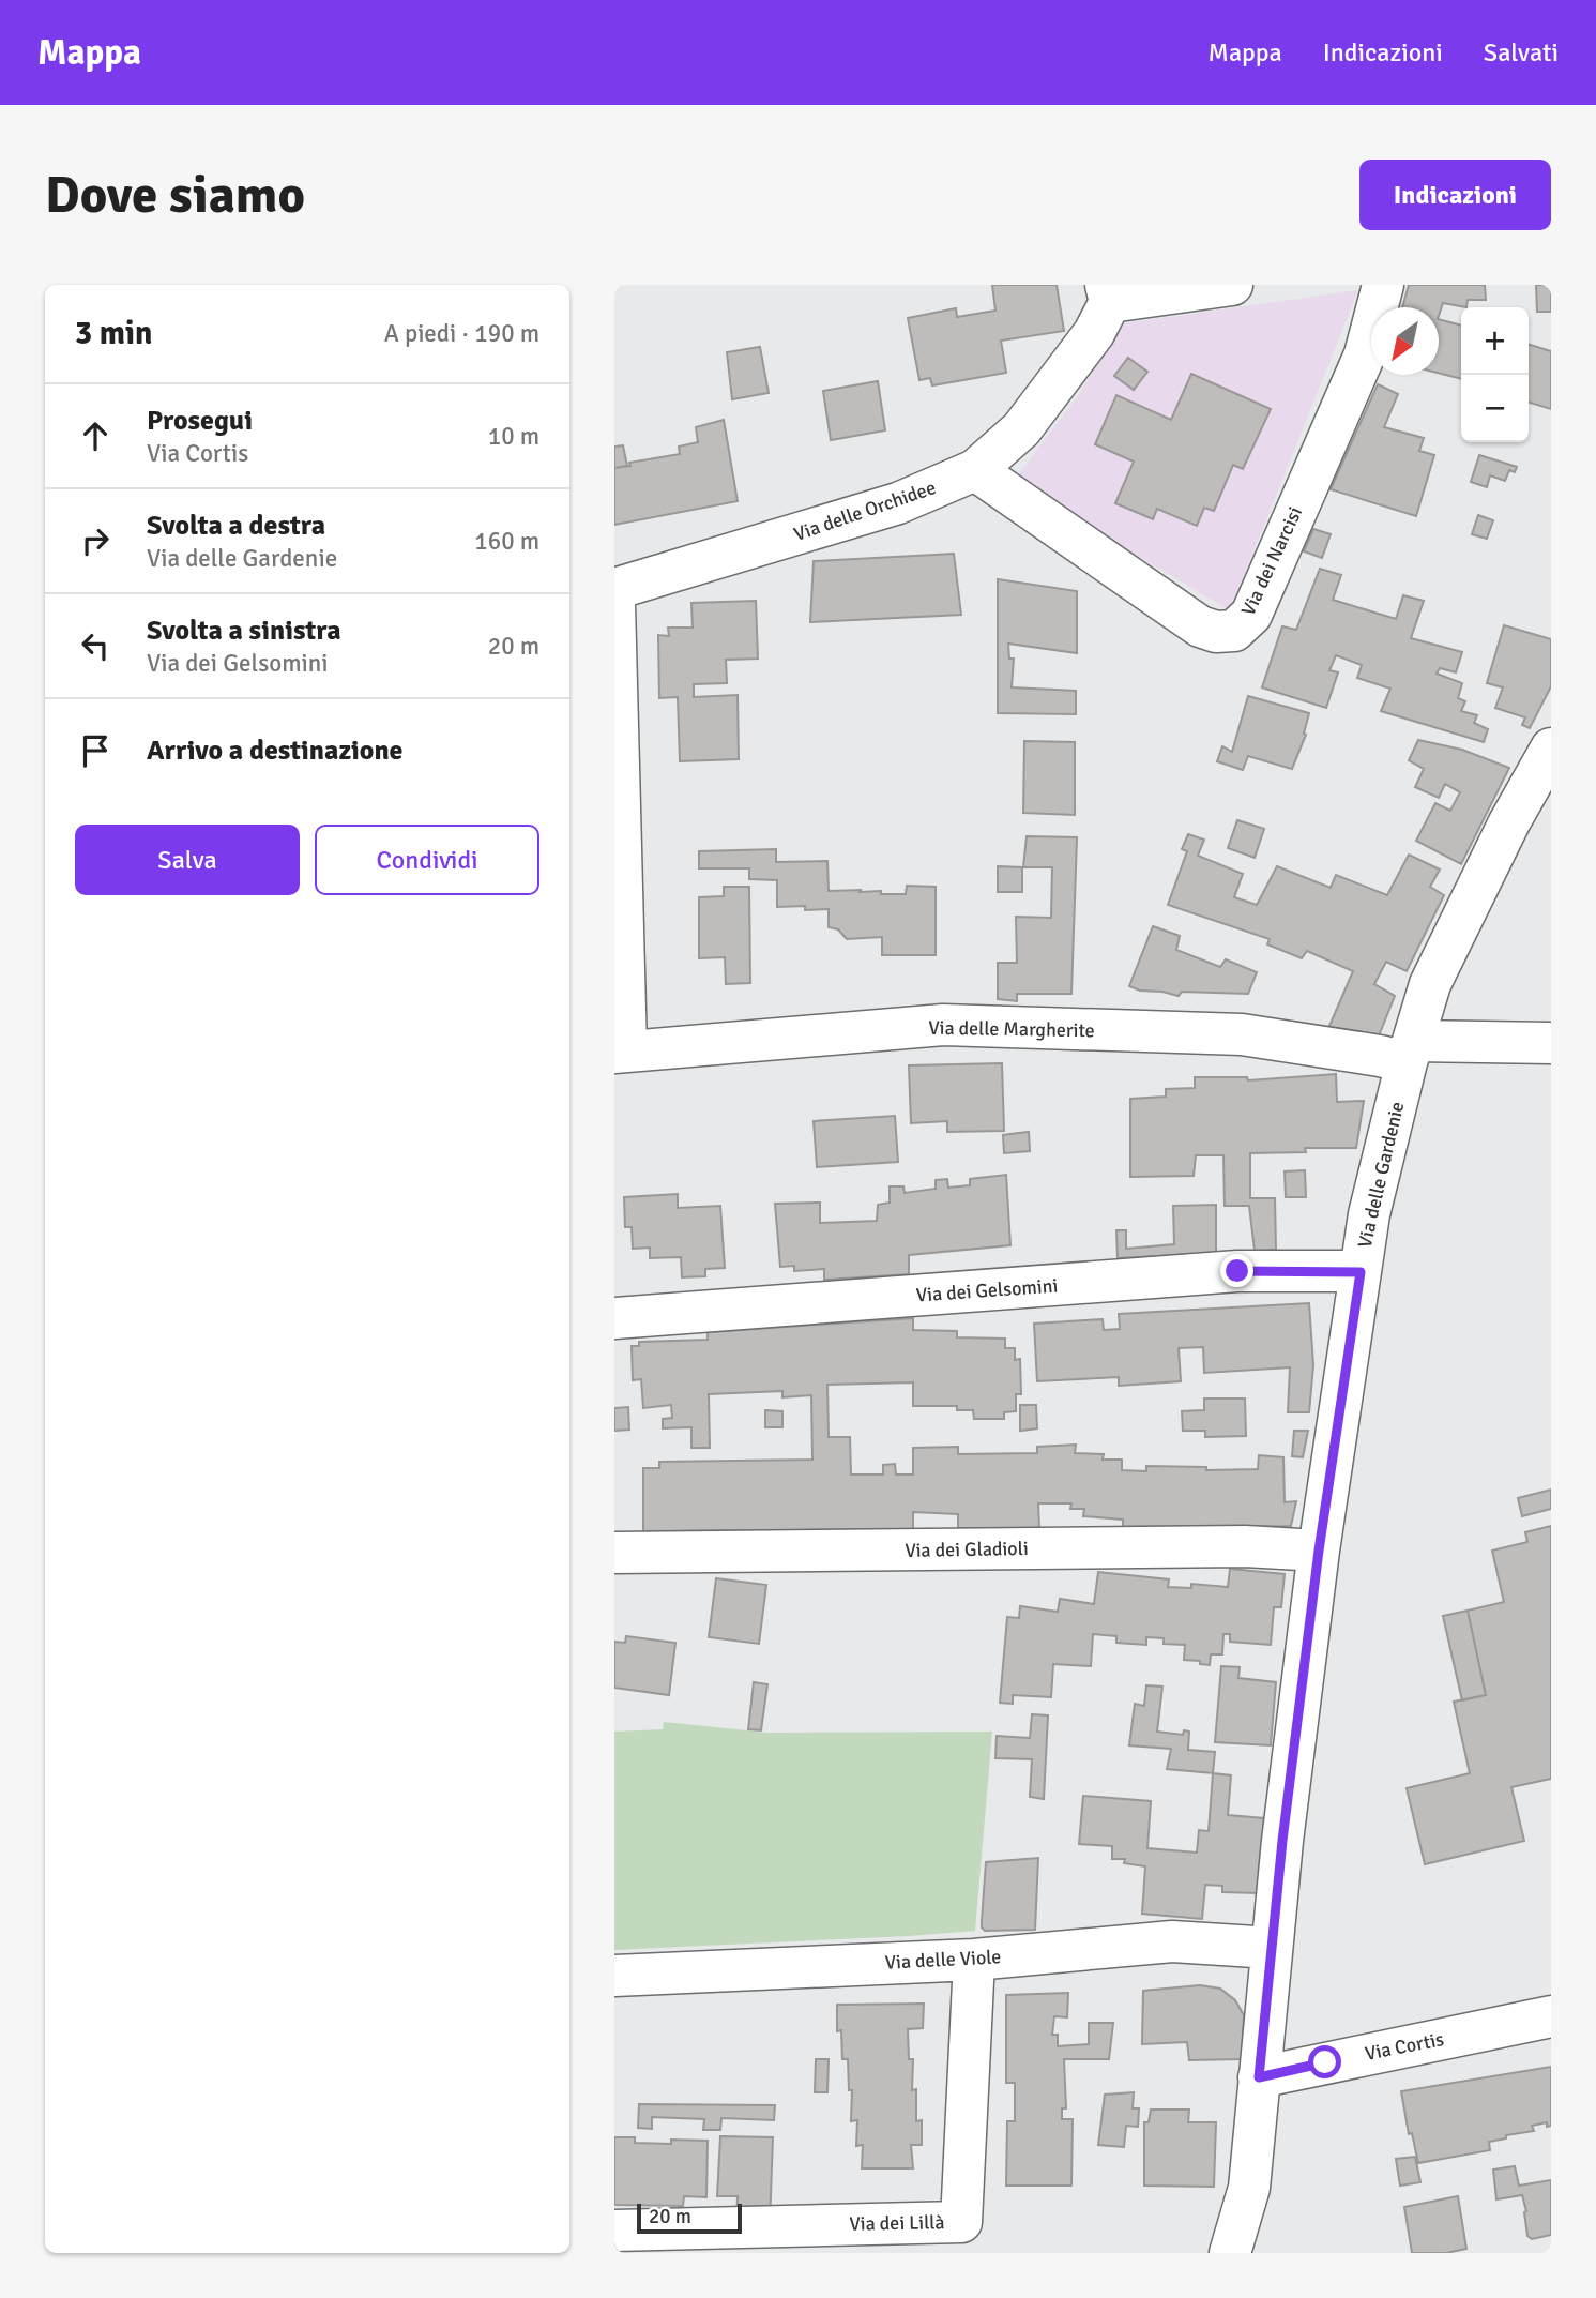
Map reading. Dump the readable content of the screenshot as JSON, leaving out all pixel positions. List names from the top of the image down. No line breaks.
{"streets":{"street":["Via delle Orchidee","Via dei Narcisi","Via delle Margherite","Via delle Gardenie","Via dei Gelsomini","Via dei Gladioli","Via delle Viole","Via Cortis","Via dei Lillà"]},"crossings":[["Via delle Orchidee","Via dei Narcisi"],["Via delle Margherite","Via delle Gardenie"],["Via delle Gardenie","Via dei Gelsomini"],["Via delle Gardenie","Via dei Gladioli"],["Via delle Gardenie","Via delle Viole"],["Via delle Gardenie","Via Cortis"],["Via delle Viole","Via dei Lillà"]],"scale_bar":"20 m","north":"bottom left","page":{"header":"Mappa","nav":["Mappa","Indicazioni","Salvati"],"buttons":["Indicazioni",["Salva","Condividi"]],"title":"Dove siamo","heading":["3 min","A piedi · 190 m"],"map_buttons":["+","−"],"list":[["Prosegui","Via Cortis","10 m"],["Svolta a destra","Via delle Gardenie","160 m"],["Svolta a sinistra","Via dei Gelsomini","20 m"],"Arrivo a destinazione"],"scale":"20 m"}}
